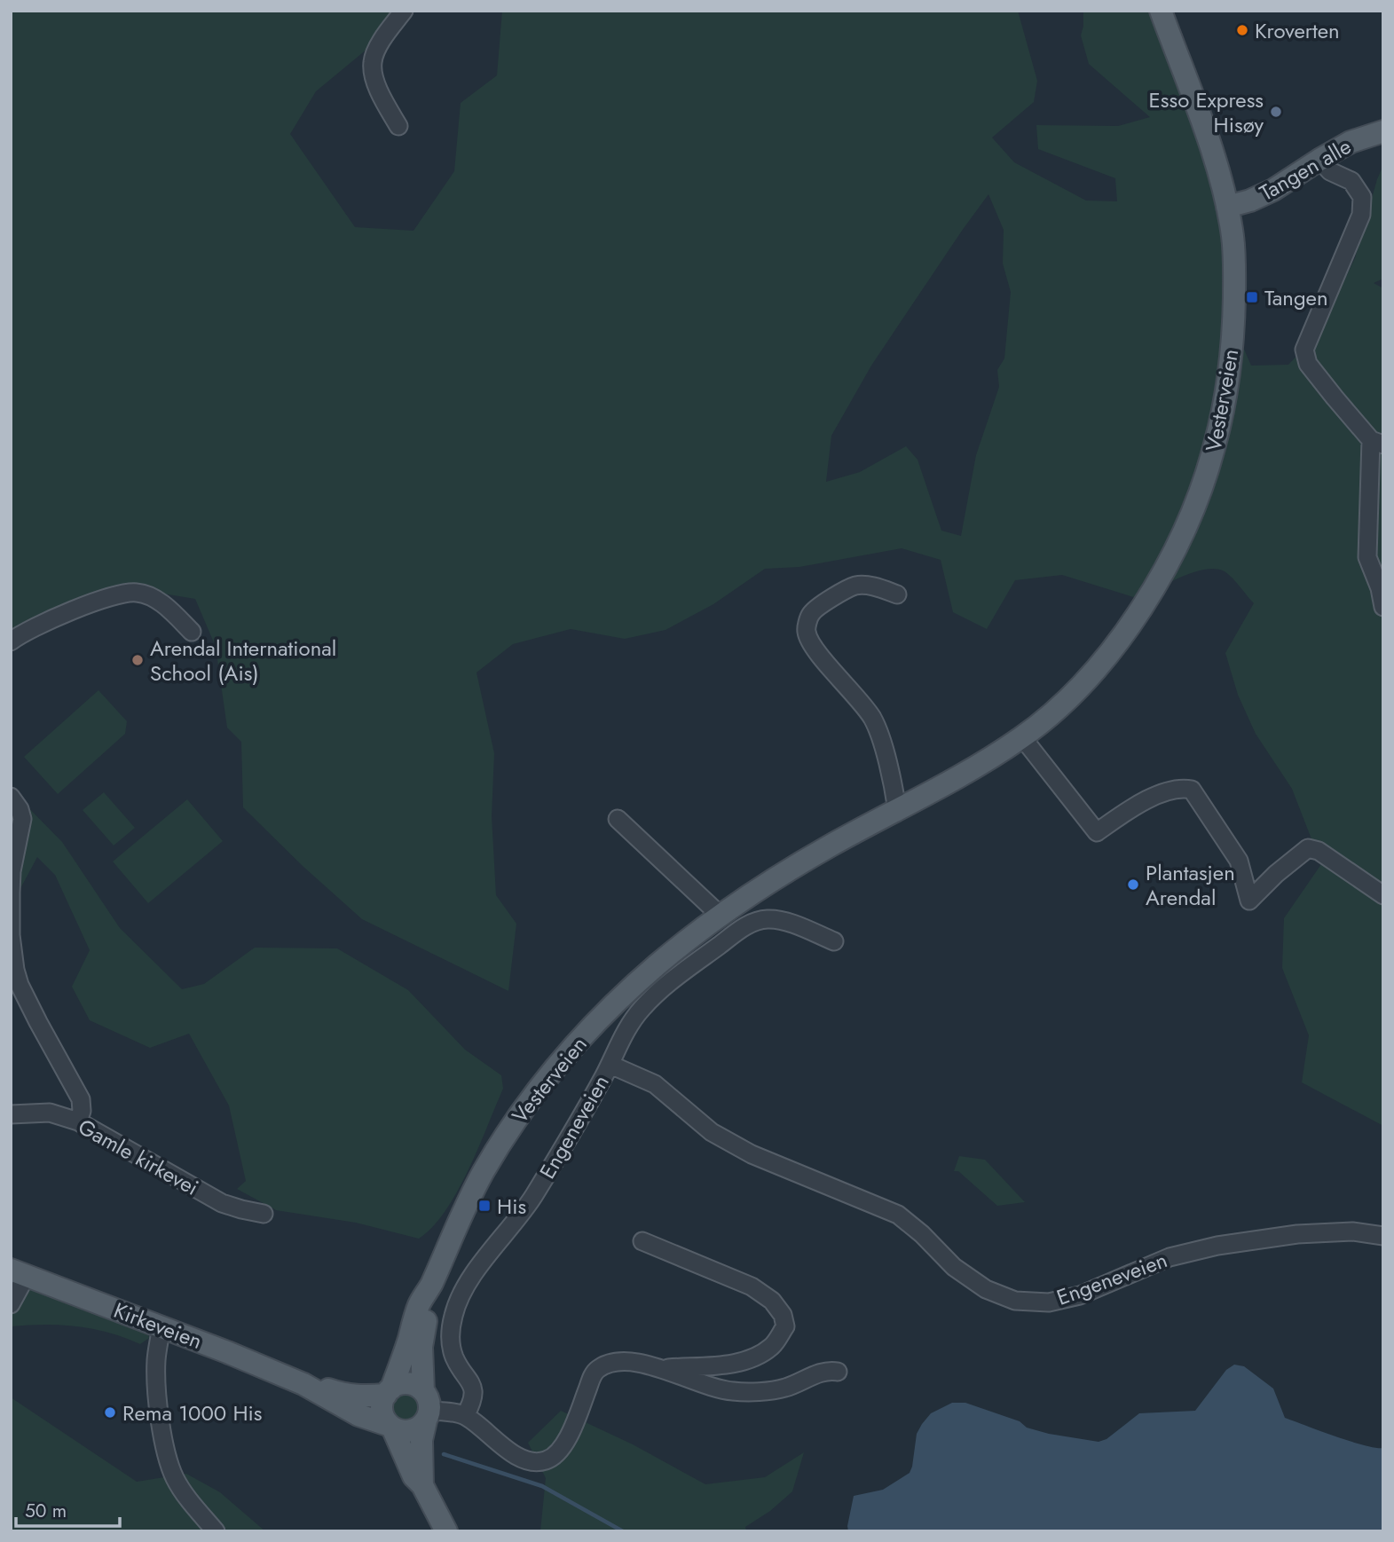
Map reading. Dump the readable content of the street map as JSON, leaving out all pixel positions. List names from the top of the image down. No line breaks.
{"streets":{"main road":["Tangen alle","Vesterveien","Kirkeveien"],"street":["Engeneveien","Gamle kirkevei"]},"crossings":[["Tangen alle","Vesterveien"],["Vesterveien","Kirkeveien"]],"places":{"other":["Kroverten","Esso Express Hisøy","Arendal International School (Ais)","Plantasjen Arendal","Rema 1000 His"],"transit":["Tangen","His"]},"scale_bar":"50 m"}
